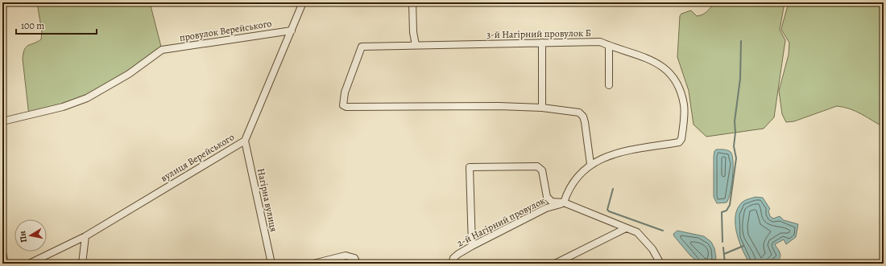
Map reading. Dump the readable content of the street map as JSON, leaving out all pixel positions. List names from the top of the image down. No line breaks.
{"streets":{"street":["провулок Верейського","3-й Нагірний провулок Б","вулиця Верейського","Нагірна вулиця","2-й Нагірний провулок"]},"crossings":[["провулок Верейського","вулиця Верейського"],["вулиця Верейського","Нагірна вулиця"]],"scale_bar":"100 m","north":"left"}
